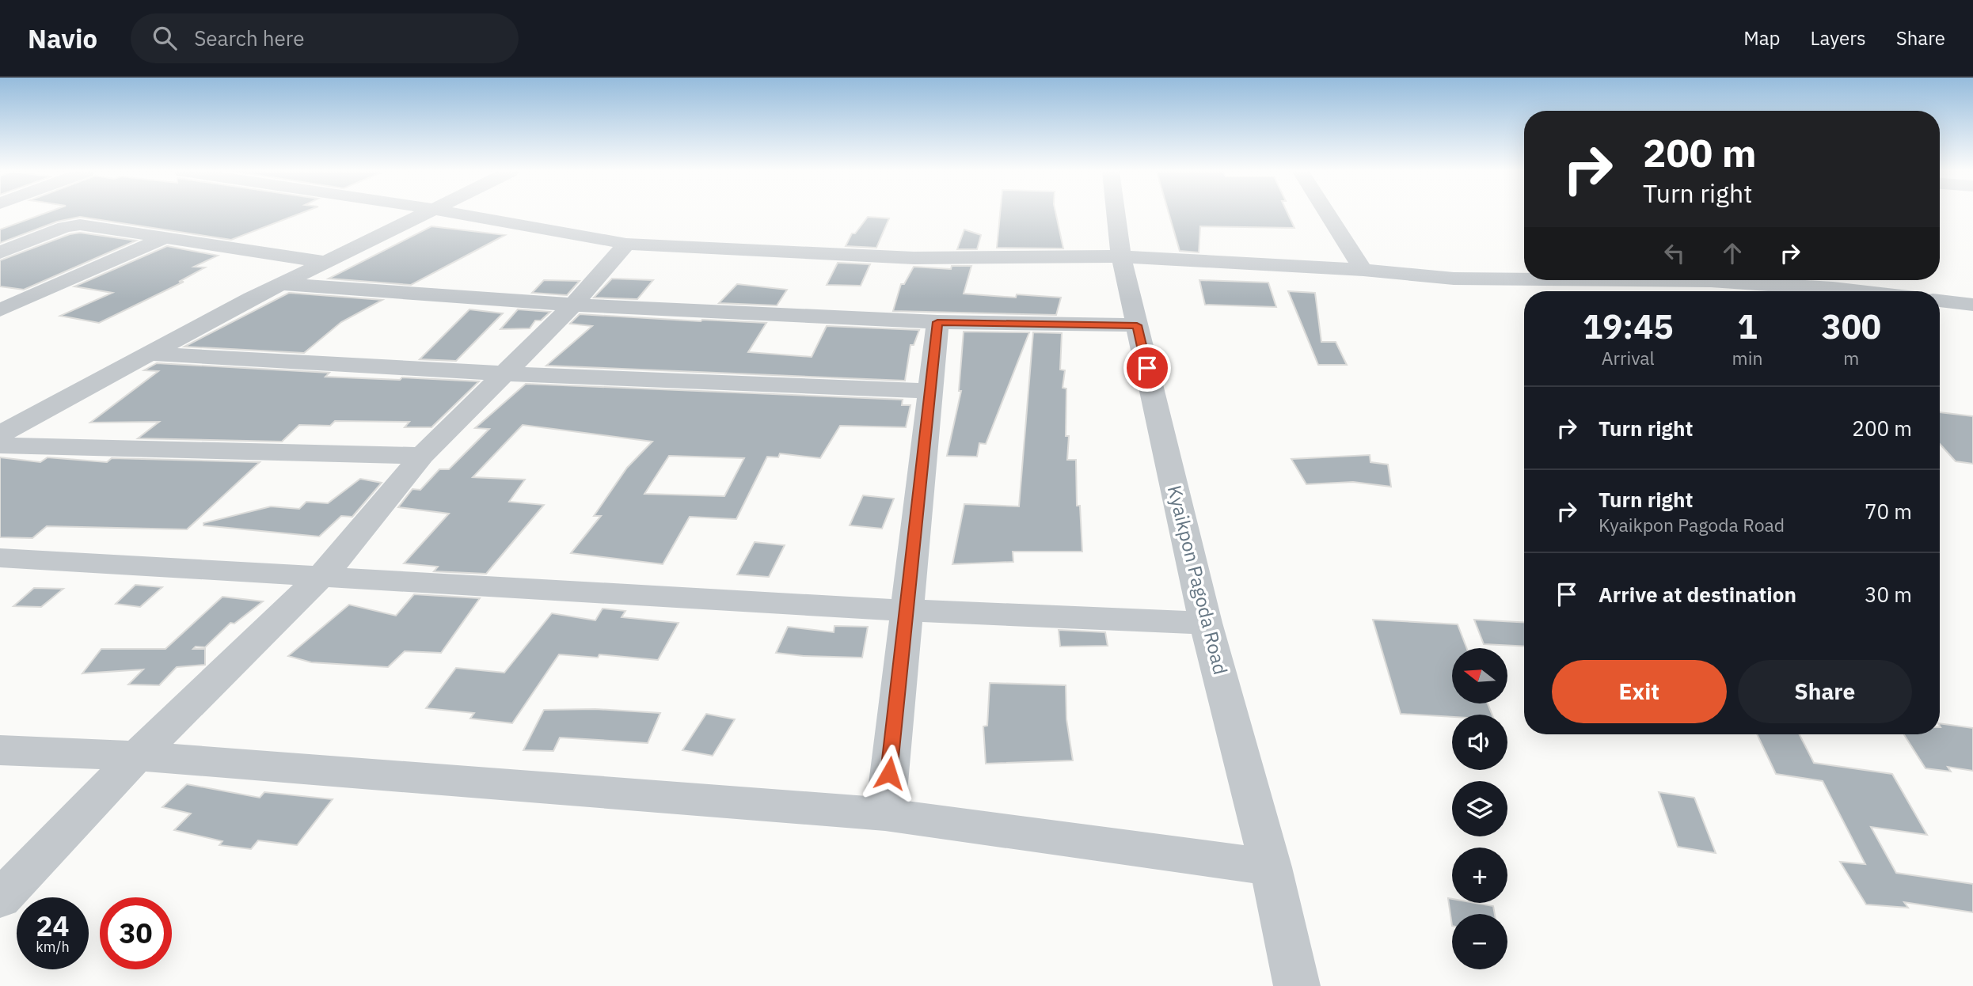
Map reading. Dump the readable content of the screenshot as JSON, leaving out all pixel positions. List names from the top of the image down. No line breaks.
{"streets":{"street":["Kyaikpon Pagoda Road"]},"north":"left","page":{"header":"Navio","search":"Search here","nav":["Map","Layers","Share"],"turn":["200 m","Turn right"],"eta":["19:45","Arrival","1","min","300","m"],"list":[{"name":"Turn right","value":"200 m"},{"name":"Turn right","note":"Kyaikpon Pagoda Road","value":"70 m"},{"name":"Arrive at destination","value":"30 m"}],"map_buttons":["+","−"],"buttons":["Exit","Share"],"speed":"24 km/h","limit":"30"}}
